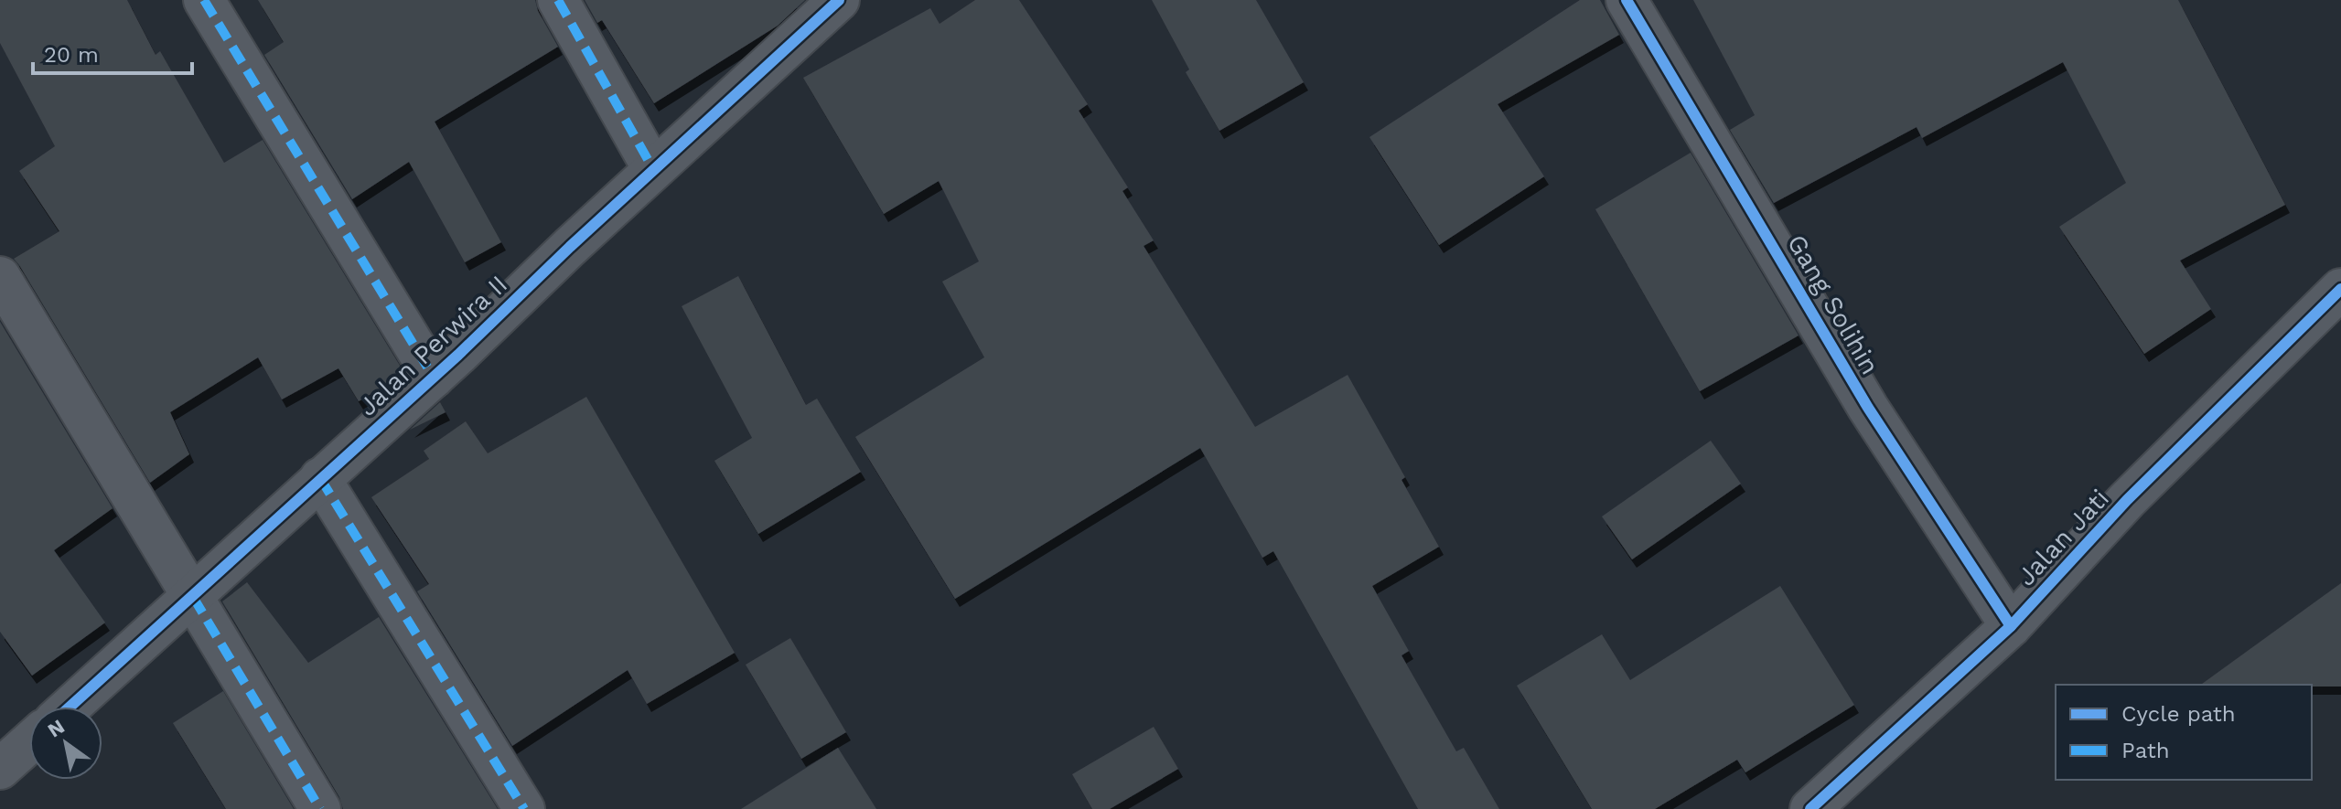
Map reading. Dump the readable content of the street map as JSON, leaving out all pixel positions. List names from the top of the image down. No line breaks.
{"streets":{"street":["Gang Solihin","Jalan Perwira II","Jalan Jati"]},"crossings":[["Gang Solihin","Jalan Jati"]],"legend":["Cycle path","Path"],"scale_bar":"20 m","north":"top left"}
